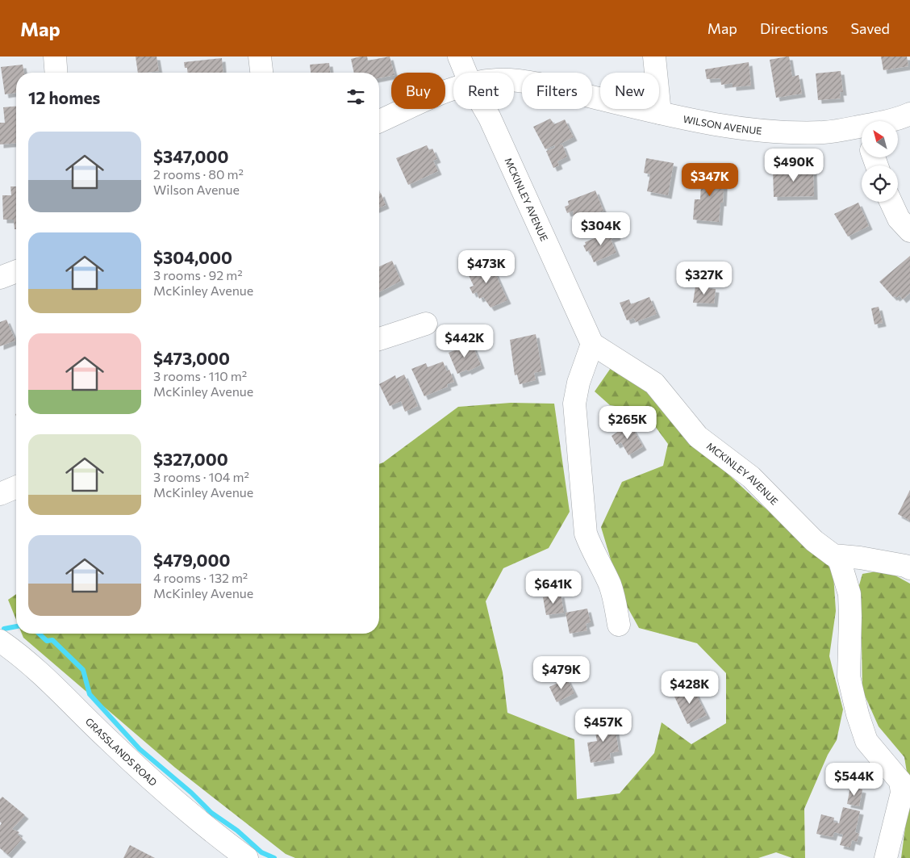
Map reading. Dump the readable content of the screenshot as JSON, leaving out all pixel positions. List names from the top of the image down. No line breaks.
{"streets":{"street":["WILSON AVENUE","MCKINLEY AVENUE","GRASSLANDS ROAD"]},"north":"top left","page":{"header":"Map","nav":["Map","Directions","Saved"],"chip":["Buy","Rent","Filters","New"],"heading":"12 homes","list":[{"name":"$347,000","note":"2 rooms · 80 m² · Wilson Avenue"},{"name":"$304,000","note":"3 rooms · 92 m² · McKinley Avenue"},{"name":"$473,000","note":"3 rooms · 110 m² · McKinley Avenue"},{"name":"$327,000","note":"3 rooms · 104 m² · McKinley Avenue"},{"name":"$479,000","note":"4 rooms · 132 m² · McKinley Avenue"}],"price":["$490K","$347K","$304K","$473K","$327K","$442K","$265K","$641K","$479K","$428K","$457K","$544K"]}}
